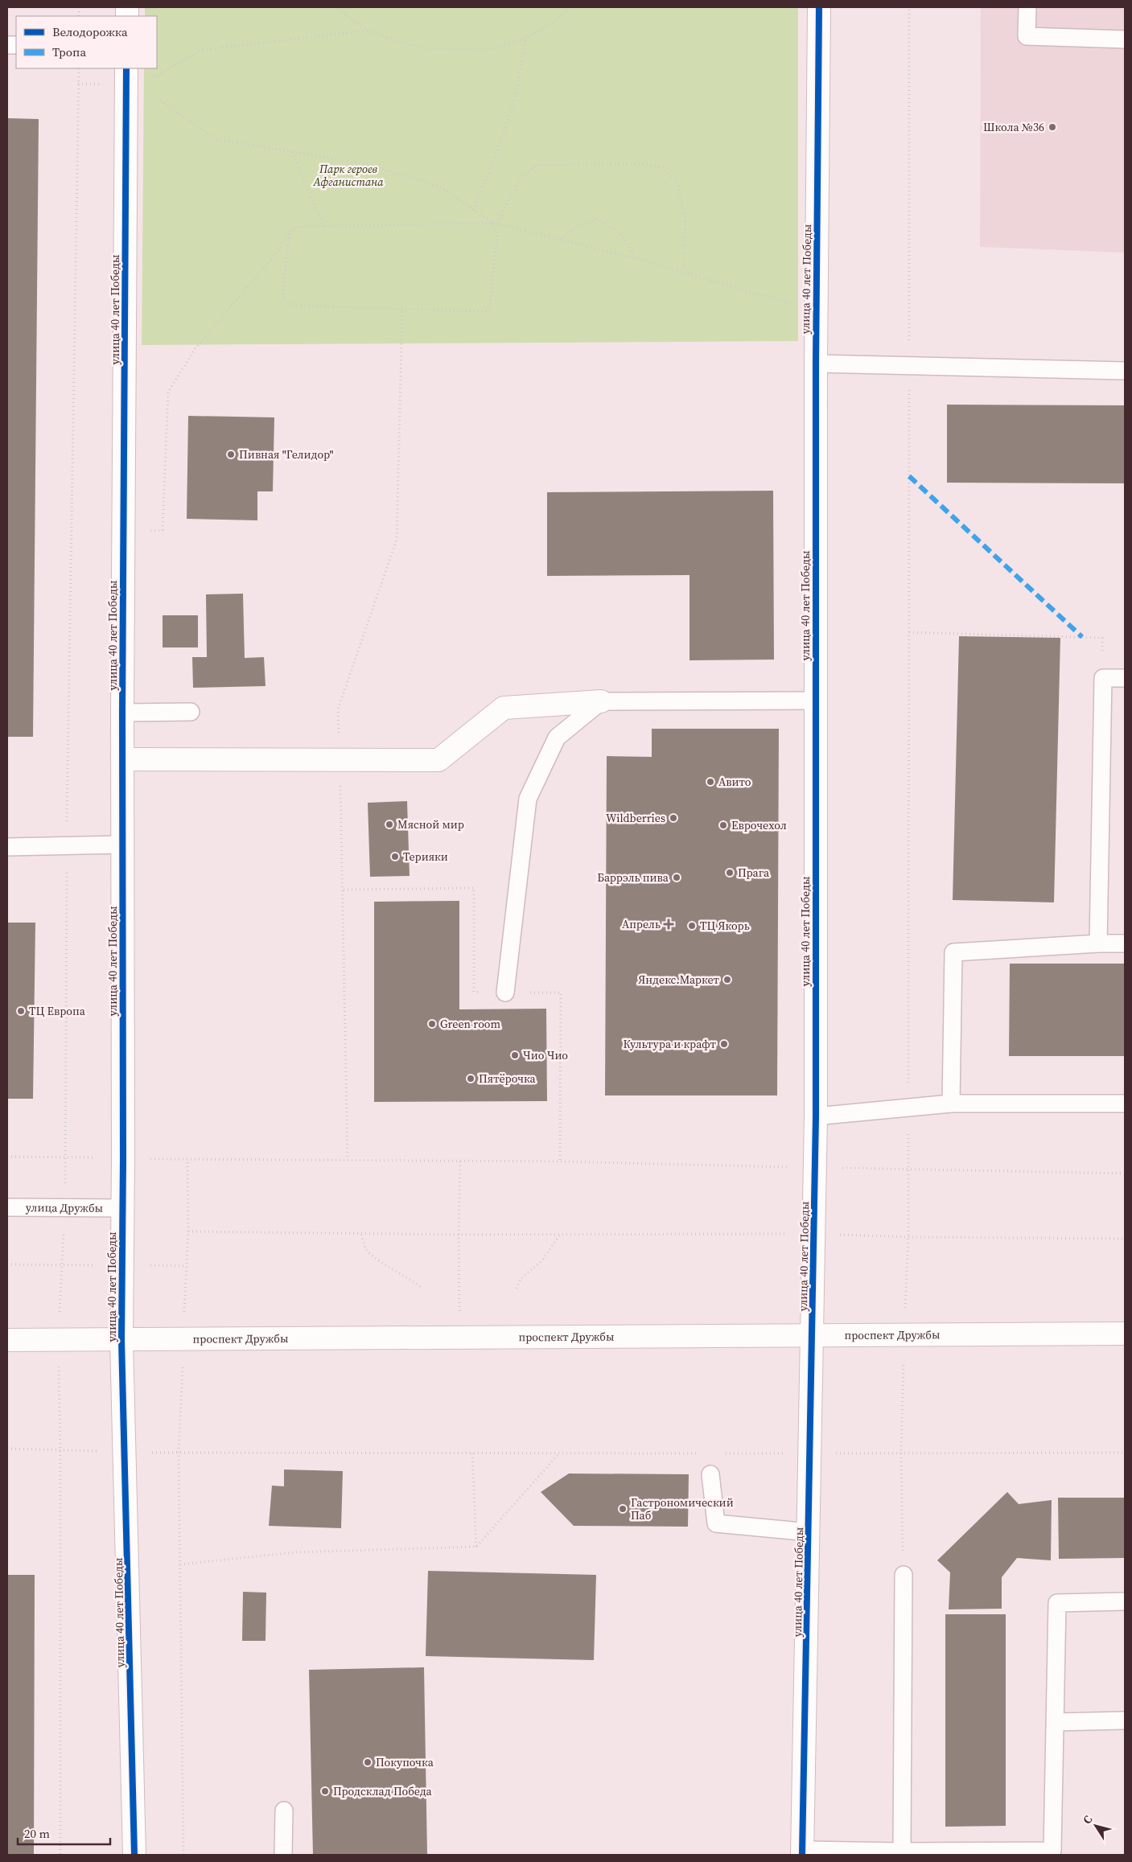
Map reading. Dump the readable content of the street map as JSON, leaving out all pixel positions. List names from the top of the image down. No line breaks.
{"streets":{"street":["улица 40 лет Победы","проспект Дружбы"],"lane":["улица Дружбы"]},"crossings":[["улица 40 лет Победы","улица Дружбы"],["улица 40 лет Победы","проспект Дружбы"]],"parks":["Парк героев Афганистана"],"places":{"other":["Школа №36","Пивная \"Гелидор\"","Авито","Wildberries","Мясной мир","Еврочехол","Терияки","Прага","Баррэль пива","ТЦ Якорь","Яндекс.Маркет","ТЦ Европа","Green room","Культура и крафт","Чио Чио","Пятёрочка","Гастрономический Паб","Покупочка","Продсклад Победа"],"health":["Апрель"]},"legend":["Велодорожка","Тропа"],"scale_bar":"20 m","north":"top left"}
